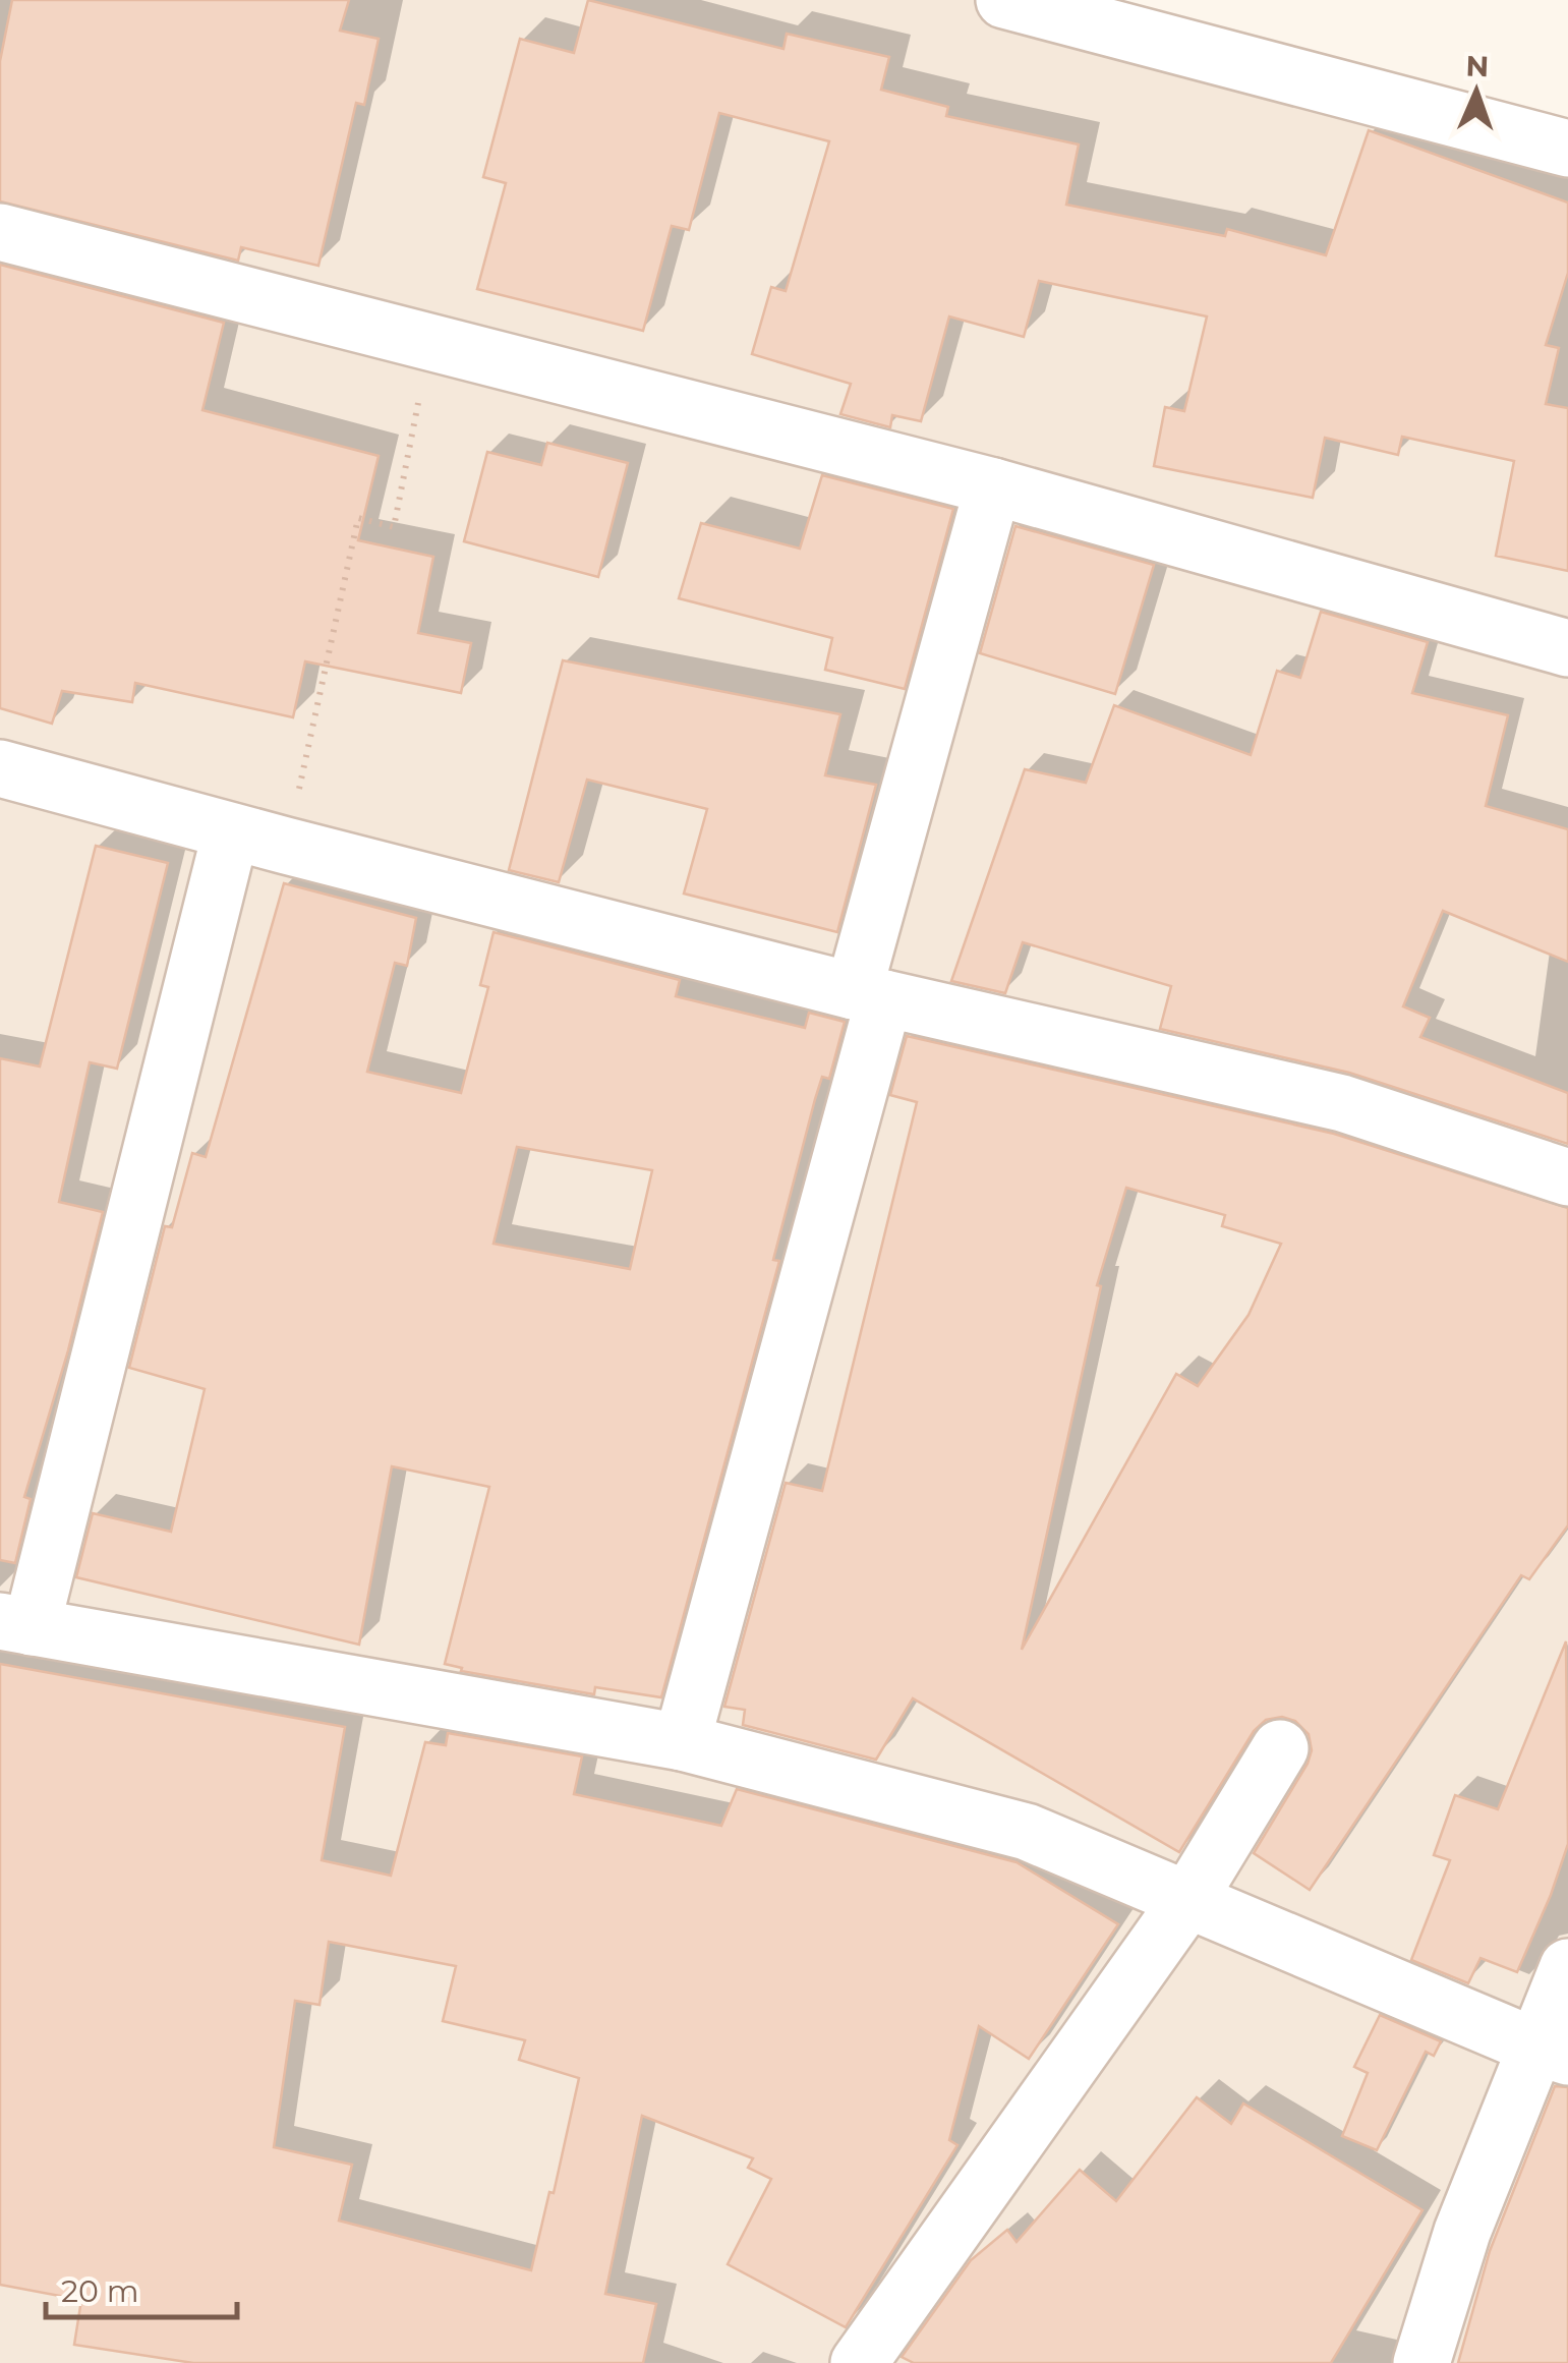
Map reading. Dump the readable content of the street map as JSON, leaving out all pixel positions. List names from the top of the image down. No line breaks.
{"scale_bar":"20 m","north":"top"}
